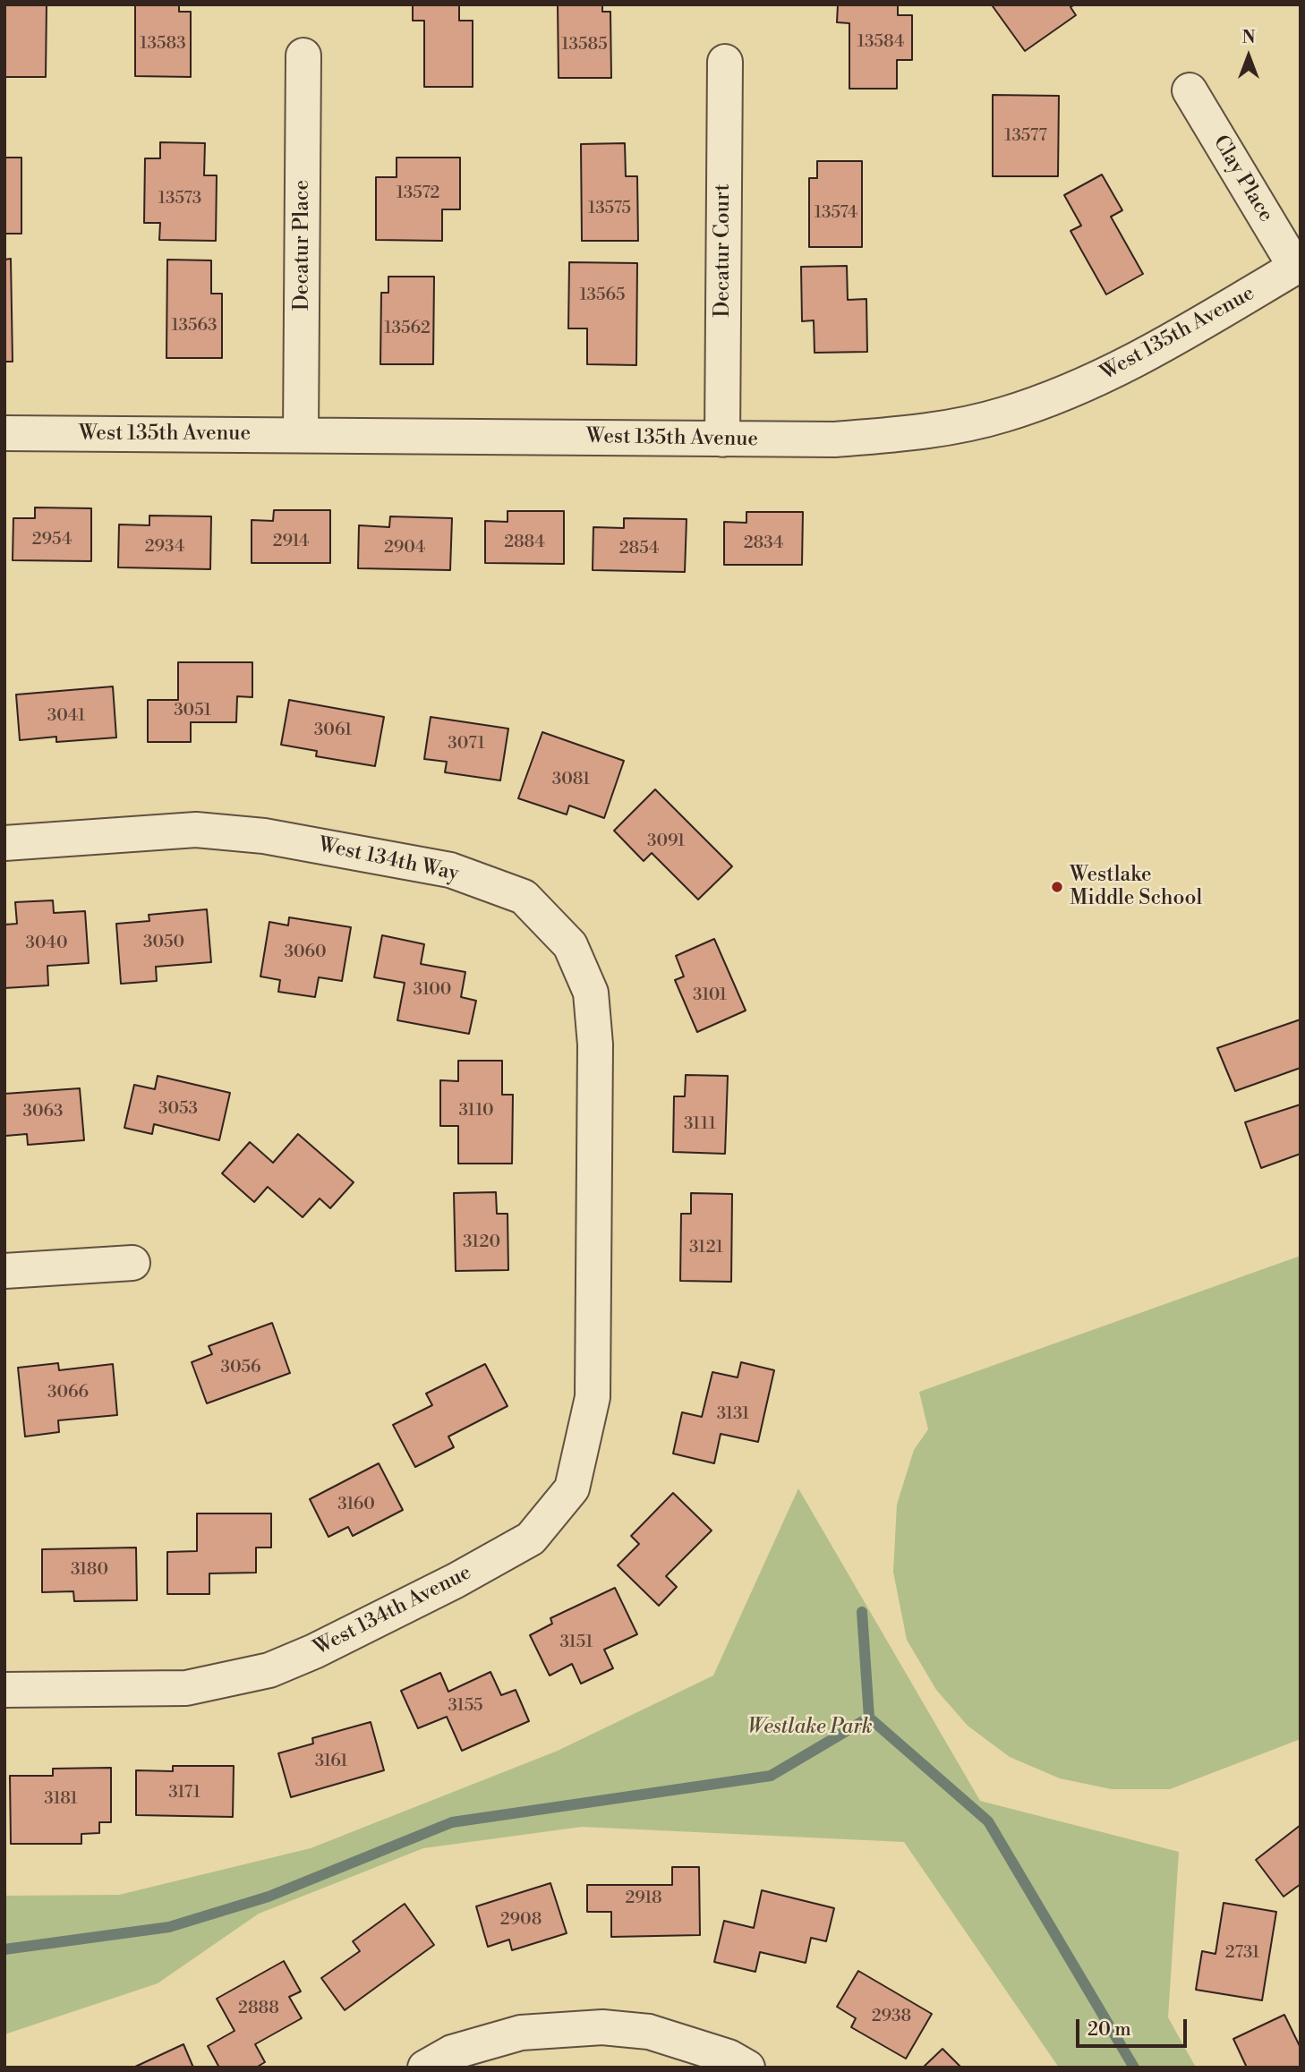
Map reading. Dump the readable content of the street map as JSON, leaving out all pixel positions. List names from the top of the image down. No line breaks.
{"streets":{"street":["Clay Place","Decatur Place","Decatur Court","West 135th Avenue","West 134th Way","West 134th Avenue"]},"crossings":[["Clay Place","West 135th Avenue"],["Decatur Place","West 135th Avenue"],["Decatur Court","West 135th Avenue"],["West 134th Way","West 134th Avenue"]],"parks":["Westlake Park"],"places":["Westlake Middle School"],"house_numbers":["13584","13583","13585","13577","13572","13573","13575","13574","13565","13563","13562","2954","2914","2884","2834","2934","2904","2854","3051","3041","3061","3071","3081","3091","3050","3040","3060","3100","3101","3053","3110","3063","3111","3120","3121","3056","3066","3131","3160","3180","3151","3155","3161","3171","3181","2918","2908","2731","2888","2938"],"scale_bar":"20 m","north":"top"}
